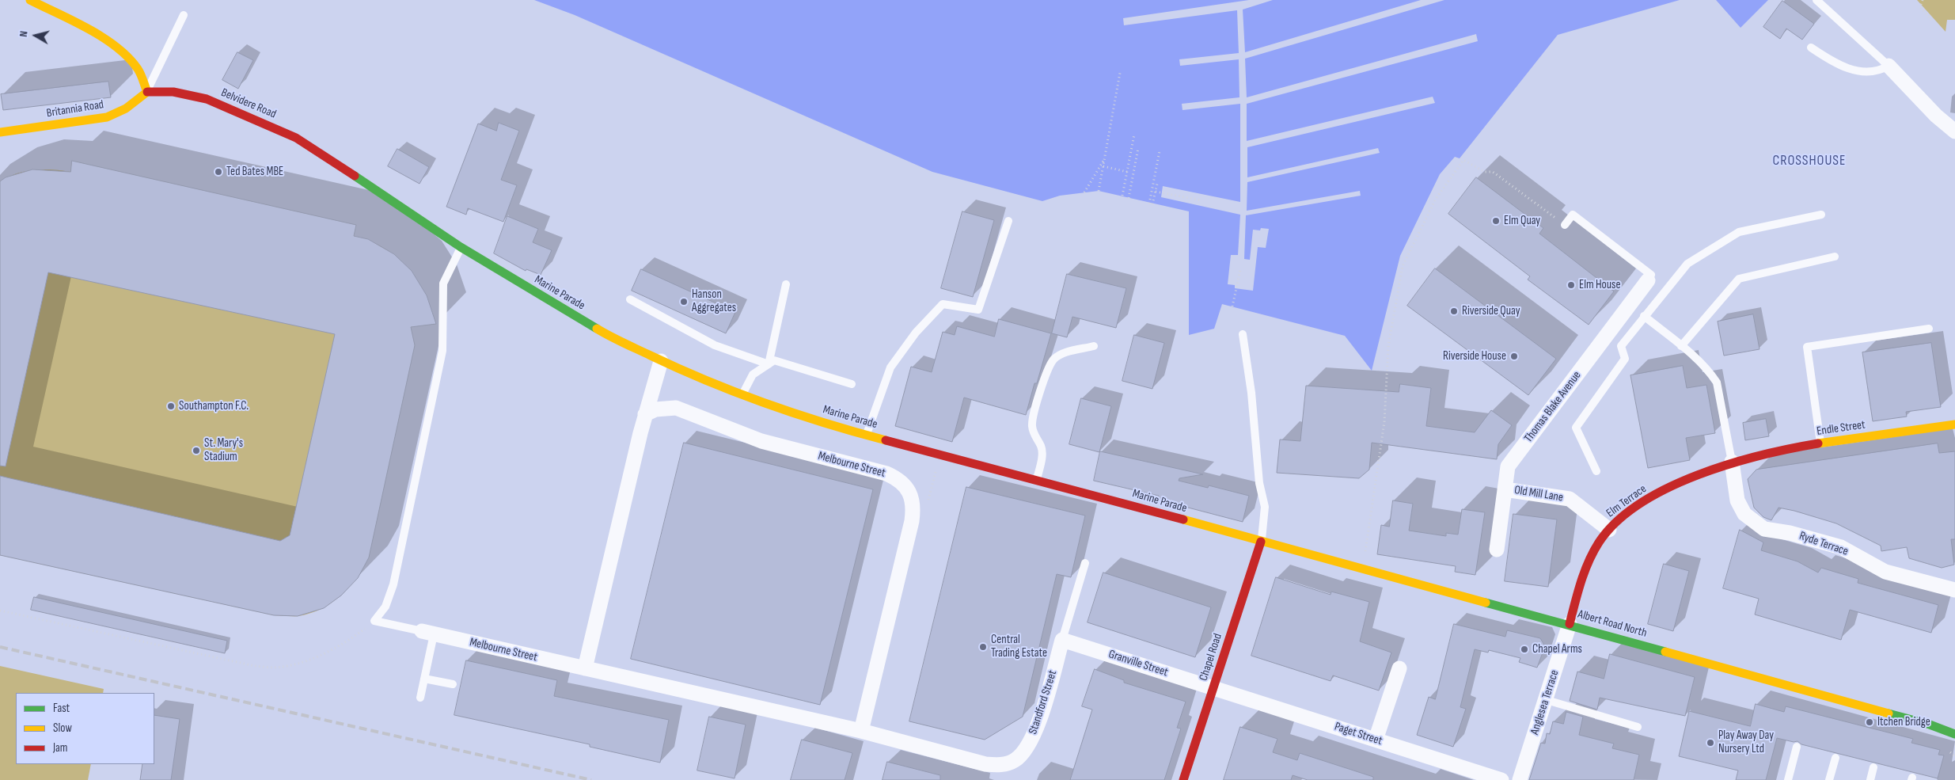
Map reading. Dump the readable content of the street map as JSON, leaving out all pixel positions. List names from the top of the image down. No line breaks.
{"streets":{"main road":["Belvidere Road","Britannia Road","Marine Parade","Endle Street","Elm Terrace","Albert Road North","Chapel Road"],"street":["Thomas Blake Avenue","Melbourne Street","Old Mill Lane","Ryde Terrace","Granville Street","Standford Street","Anglesea Terrace","Paget Street"]},"crossings":[["Belvidere Road","Britannia Road"],["Belvidere Road","Marine Parade"],["Marine Parade","Albert Road North"],["Marine Parade","Chapel Road"],["Thomas Blake Avenue","Old Mill Lane"],["Endle Street","Elm Terrace"],["Endle Street","Ryde Terrace"],["Melbourne Street","Standford Street"],["Old Mill Lane","Elm Terrace"],["Elm Terrace","Ryde Terrace"],["Elm Terrace","Albert Road North"],["Elm Terrace","Anglesea Terrace"],["Albert Road North","Chapel Road"],["Albert Road North","Anglesea Terrace"],["Chapel Road","Granville Street"],["Chapel Road","Paget Street"],["Granville Street","Standford Street"],["Granville Street","Paget Street"]],"districts":["CROSSHOUSE"],"places":["Ted Bates MBE","Elm Quay","Elm House","Hanson Aggregates","Riverside Quay","Riverside House","Southampton F.C.","St. Mary's Stadium","Central Trading Estate","Chapel Arms","Itchen Bridge","Play Away Day Nursery Ltd"],"legend":["Fast","Slow","Jam"],"north":"left"}
